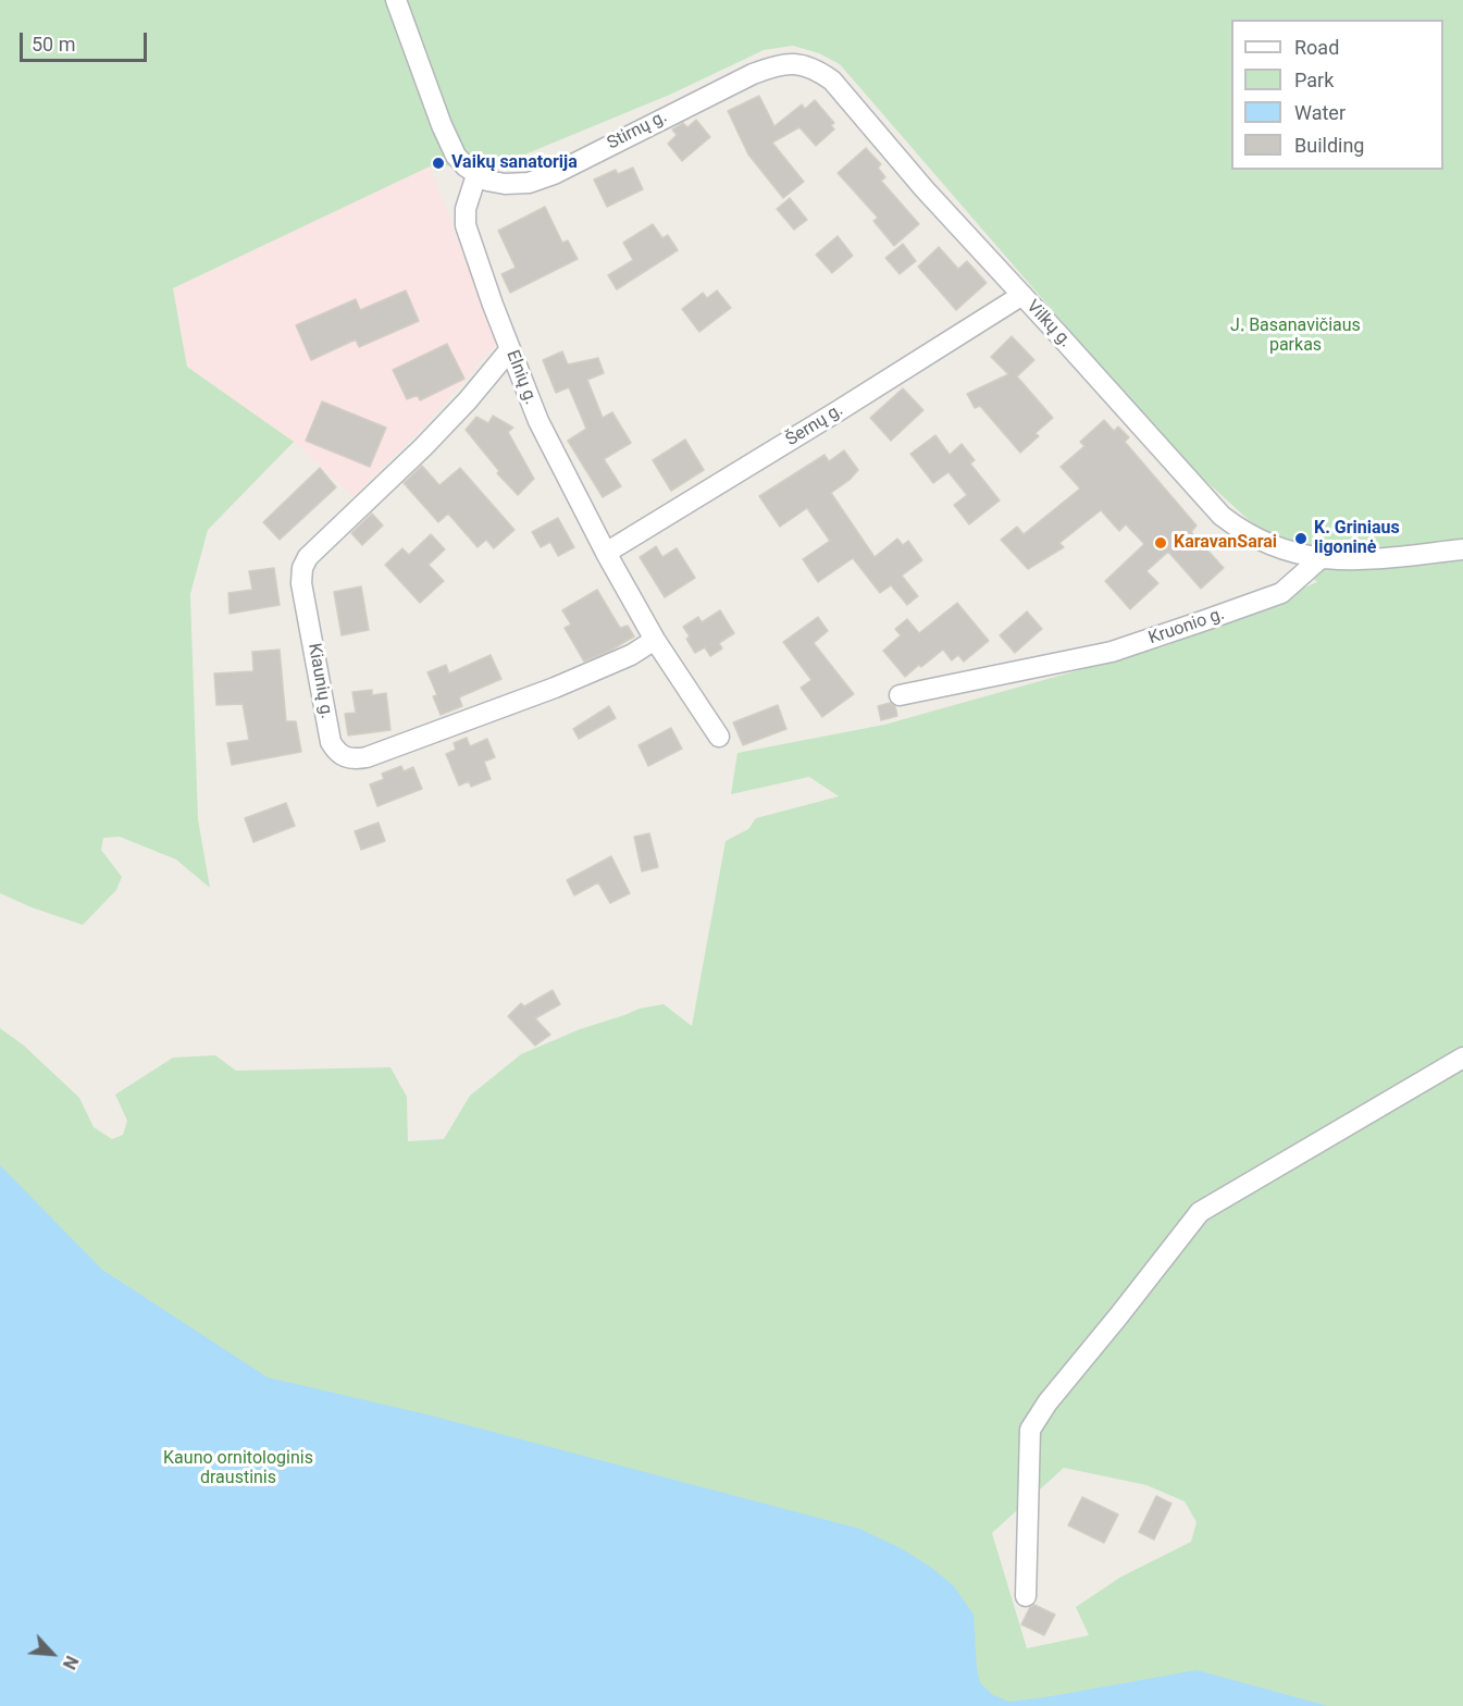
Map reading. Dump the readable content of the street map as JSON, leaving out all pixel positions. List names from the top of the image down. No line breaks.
{"streets":{"street":["Stirnų g.","Vilkų g.","Elnių g.","Šernų g.","Kruonio g.","Kiaunių g."]},"crossings":[["Stirnų g.","Vilkų g."],["Stirnų g.","Elnių g."],["Vilkų g.","Šernų g."],["Vilkų g.","Kruonio g."],["Elnių g.","Šernų g."],["Elnių g.","Kiaunių g."]],"parks":["J. Basanavičiaus parkas","Kauno ornitologinis draustinis"],"places":["Vaikų sanatorija","K. Griniaus ligoninė","KaravanSarai"],"legend":["Road","Park","Water","Building"],"scale_bar":"50 m","north":"bottom right"}
